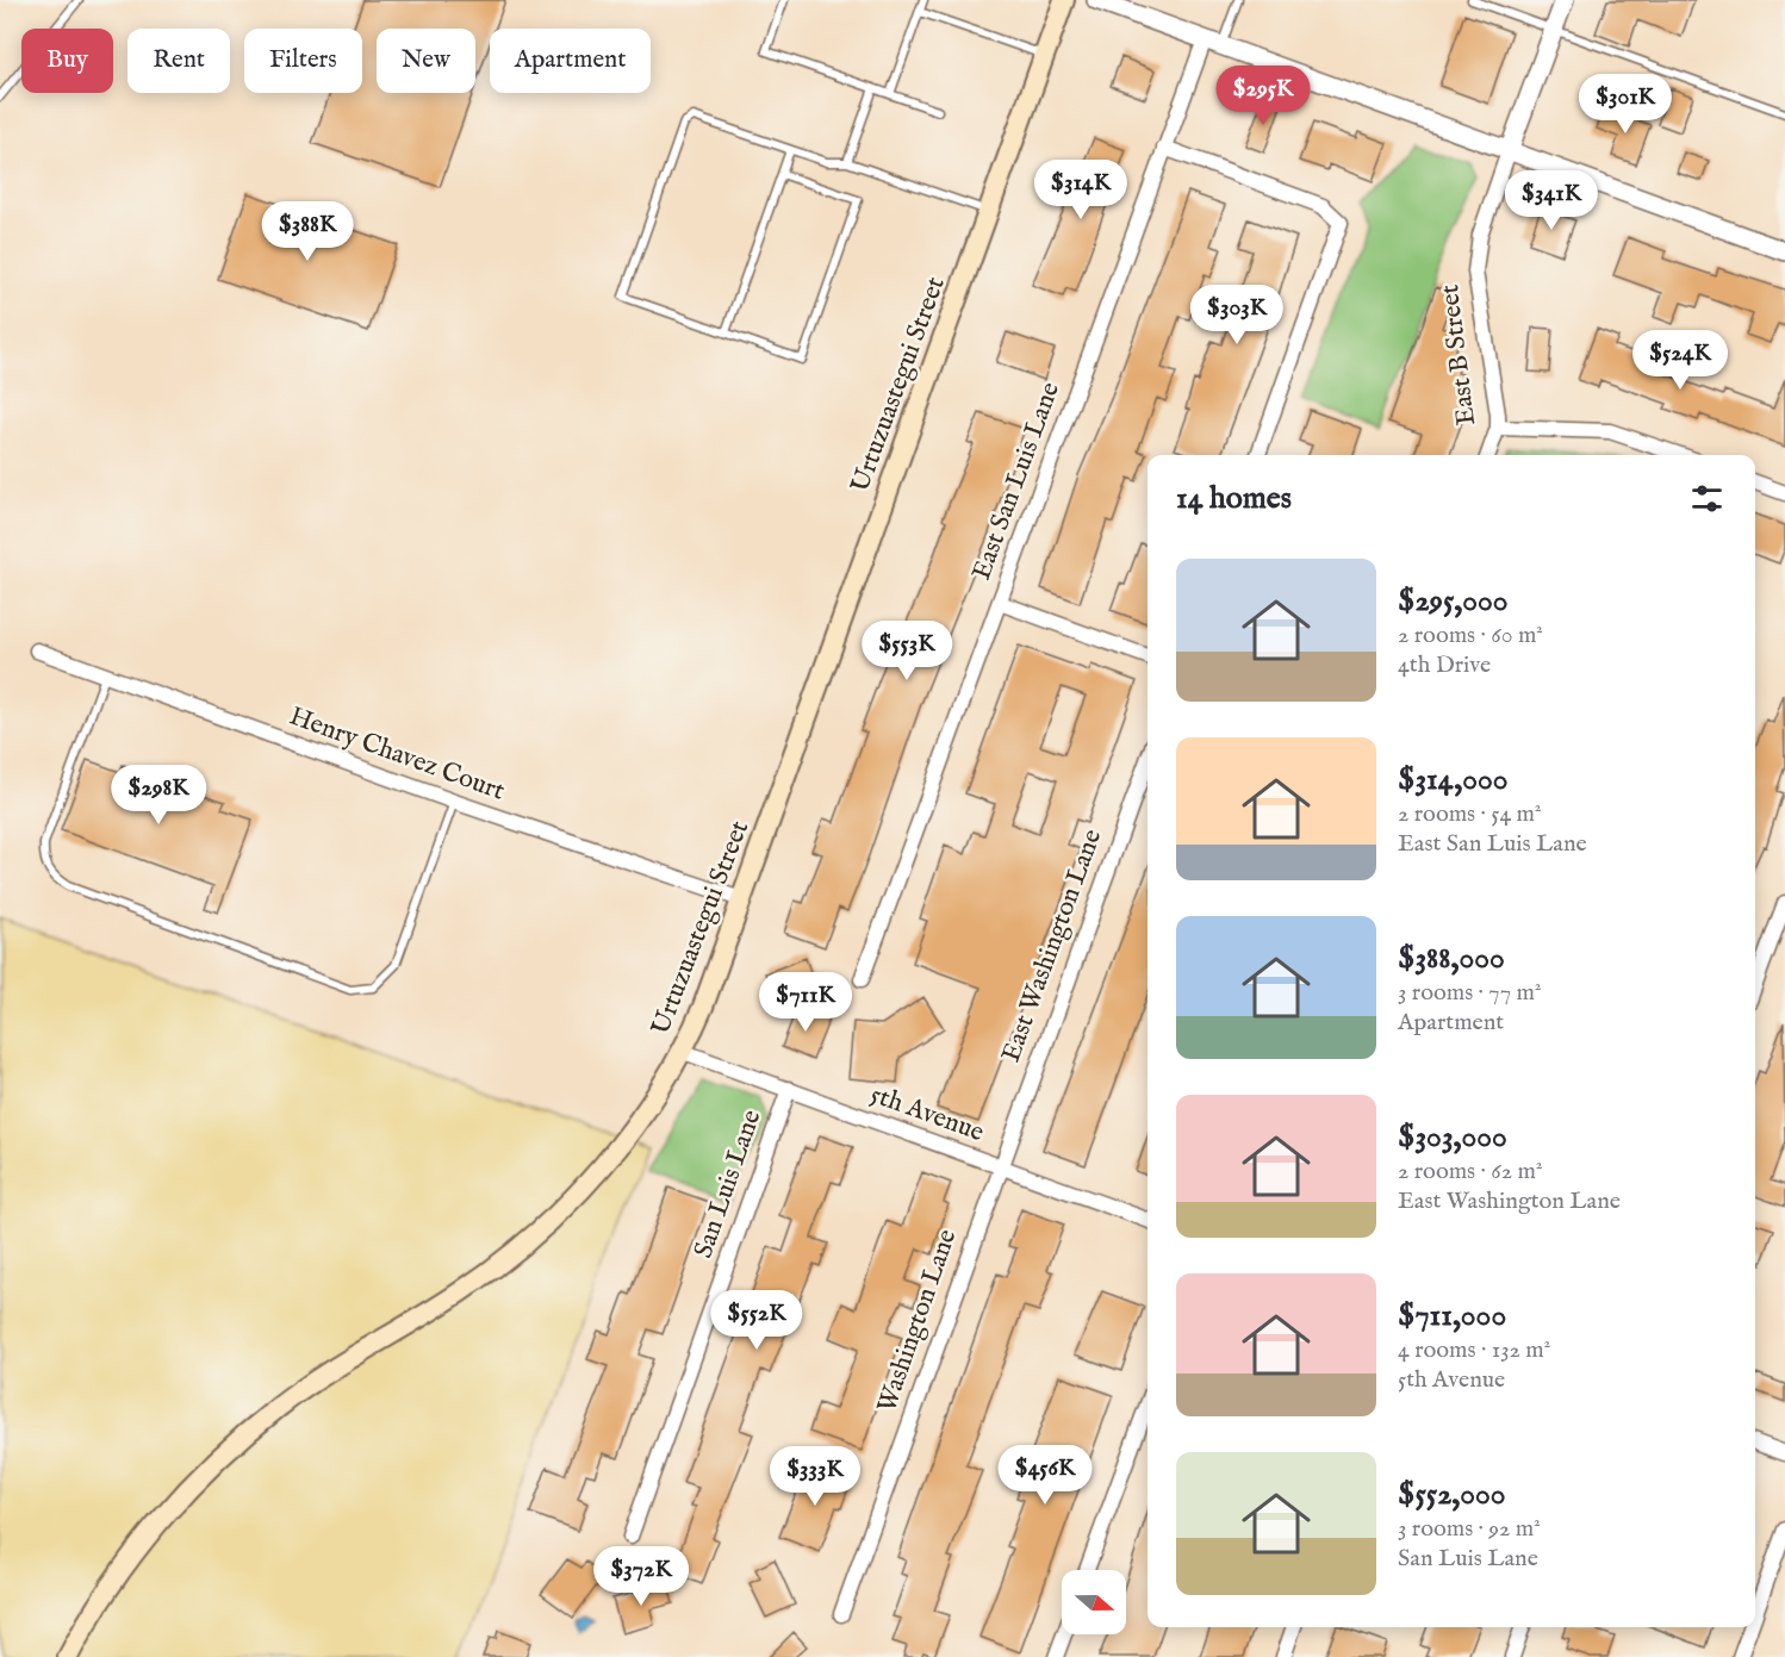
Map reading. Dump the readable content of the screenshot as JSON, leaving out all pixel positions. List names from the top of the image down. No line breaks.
{"streets":{"main road":["Urtuzuastegui Street"],"street":["East B Street","East San Luis Lane","Henry Chavez Court","East Washington Lane","5th Avenue","San Luis Lane","Washington Lane"]},"crossings":[["Urtuzuastegui Street","Henry Chavez Court"],["Urtuzuastegui Street","5th Avenue"],["East Washington Lane","5th Avenue"],["East Washington Lane","Washington Lane"],["5th Avenue","San Luis Lane"],["5th Avenue","Washington Lane"]],"north":"right","page":{"chip":["Buy","Rent","Filters","New","Apartment"],"price":["$295K","$301K","$314K","$341K","$388K","$303K","$524K","$553K","$298K","$711K","$552K","$456K","$333K","$372K"],"heading":"14 homes","list":[{"name":"$295,000","note":"2 rooms · 60 m² · 4th Drive"},{"name":"$314,000","note":"2 rooms · 54 m² · East San Luis Lane"},{"name":"$388,000","note":"3 rooms · 77 m² · Apartment"},{"name":"$303,000","note":"2 rooms · 62 m² · East Washington Lane"},{"name":"$711,000","note":"4 rooms · 132 m² · 5th Avenue"},{"name":"$552,000","note":"3 rooms · 92 m² · San Luis Lane"}]}}
